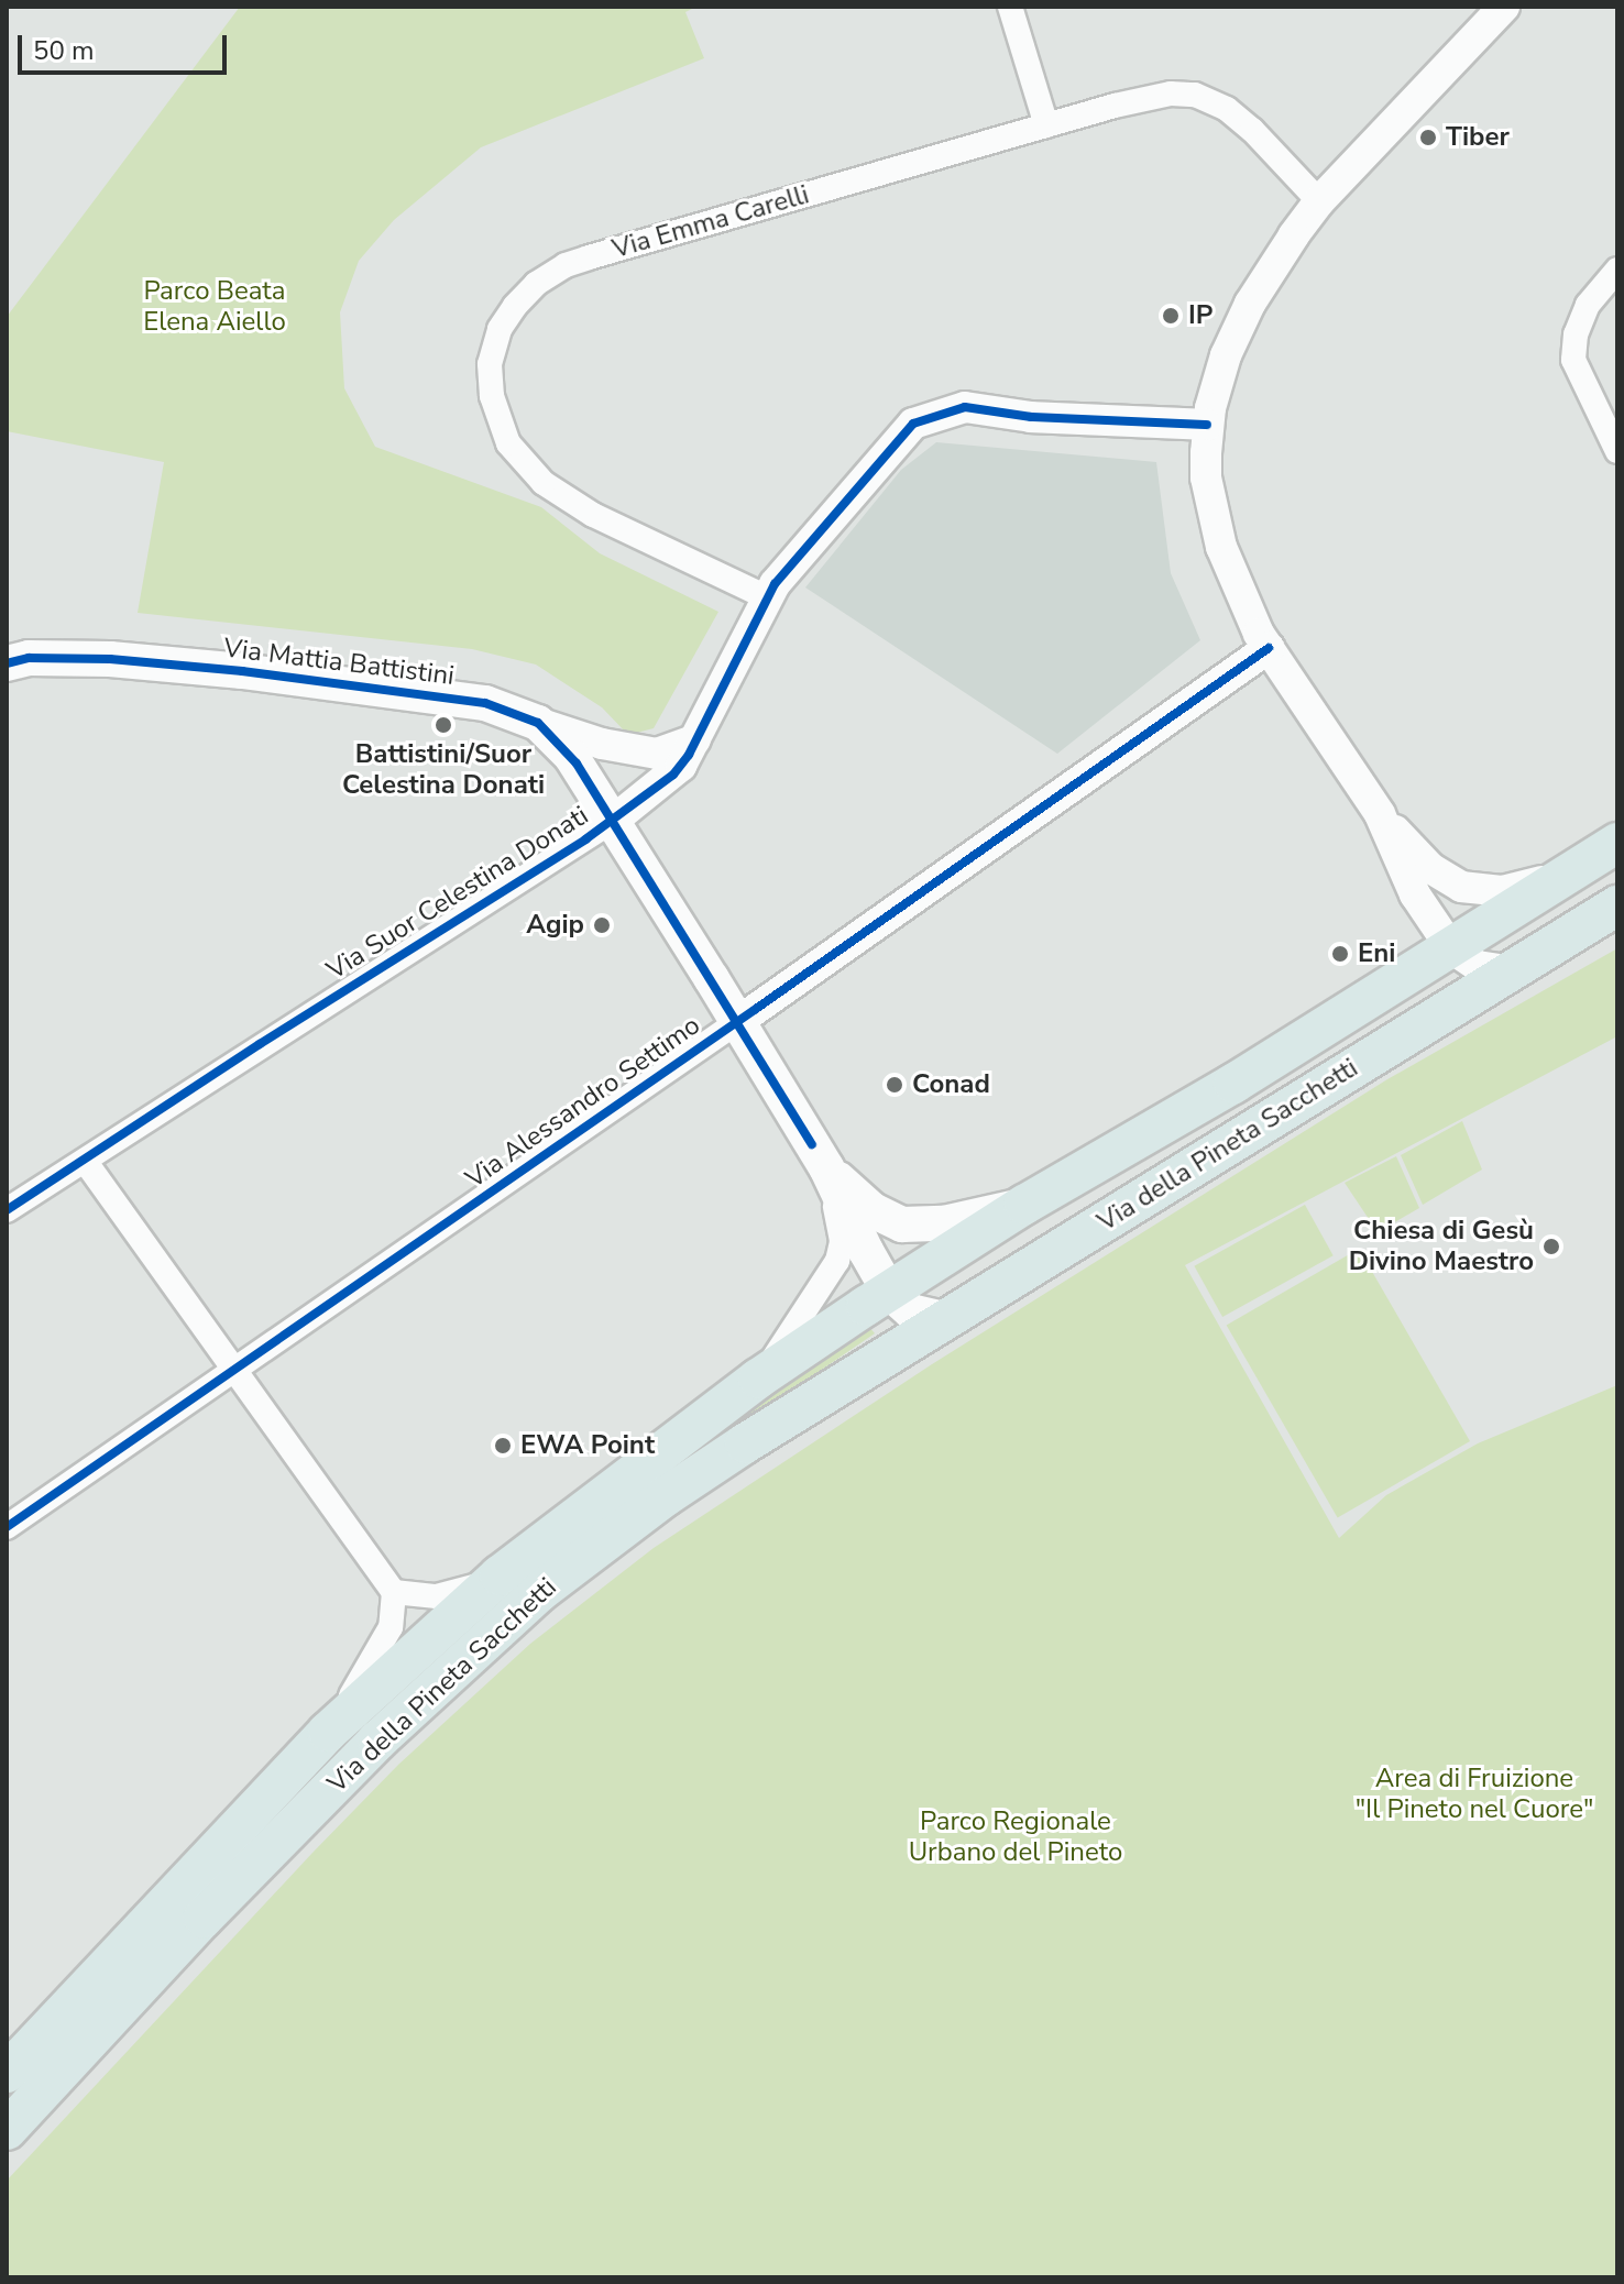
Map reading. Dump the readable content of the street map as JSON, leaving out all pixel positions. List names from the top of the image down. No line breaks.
{"streets":{"main road":["Via Mattia Battistini","Via della Pineta Sacchetti"],"street":["Via Emma Carelli","Via Suor Celestina Donati","Via Alessandro Settimo"]},"crossings":[["Via Emma Carelli","Via Suor Celestina Donati"],["Via Mattia Battistini","Via Suor Celestina Donati"],["Via Mattia Battistini","Via Alessandro Settimo"],["Via Mattia Battistini","Via della Pineta Sacchetti"]],"parks":["Parco Beata Elena Aiello","Area di Fruizione \"Il Pineto nel Cuore\"","Parco Regionale Urbano del Pineto"],"places":["Tiber","IP","Battistini/Suor Celestina Donati","Agip","Eni","Conad","Chiesa di Gesù Divino Maestro","EWA Point"],"scale_bar":"50 m"}
